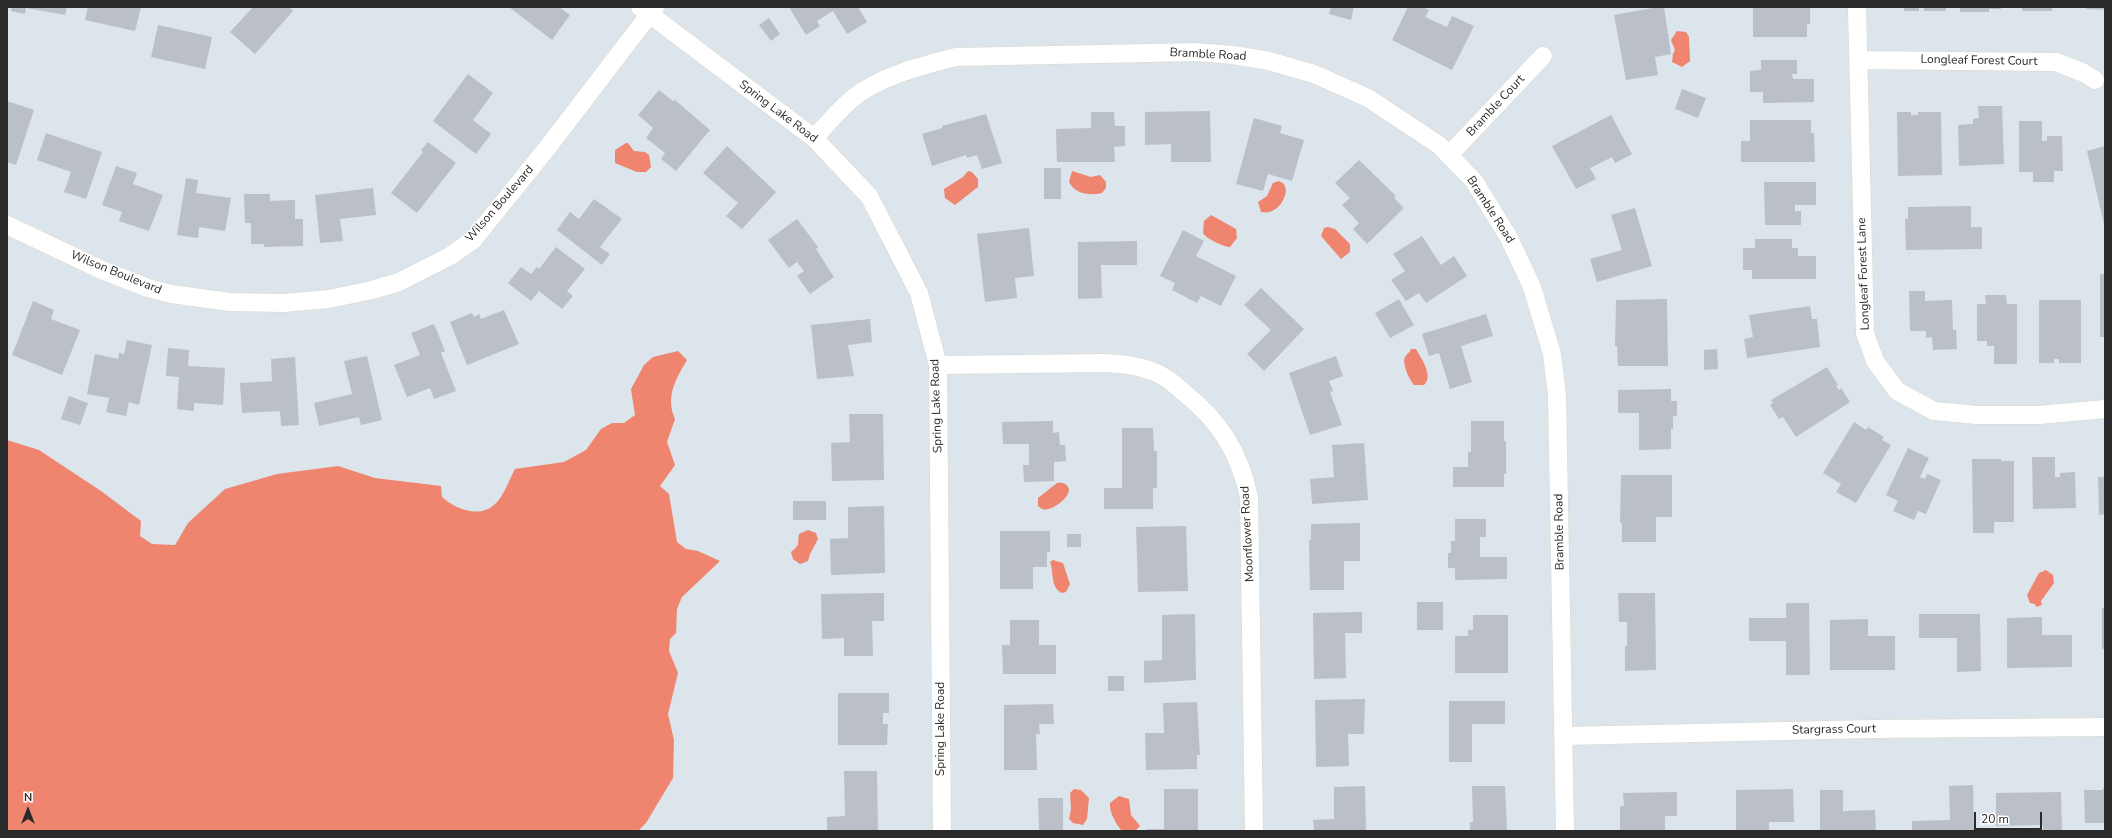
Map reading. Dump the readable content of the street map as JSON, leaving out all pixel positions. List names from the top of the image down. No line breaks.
{"streets":{"street":["Bramble Road","Longleaf Forest Court","Bramble Court","Spring Lake Road","Wilson Boulevard","Longleaf Forest Lane","Moonflower Road","Stargrass Court"]},"crossings":[["Bramble Road","Bramble Court"],["Bramble Road","Spring Lake Road"],["Bramble Road","Stargrass Court"],["Longleaf Forest Court","Longleaf Forest Lane"],["Spring Lake Road","Wilson Boulevard"],["Spring Lake Road","Moonflower Road"]],"scale_bar":"20 m","north":"top"}
